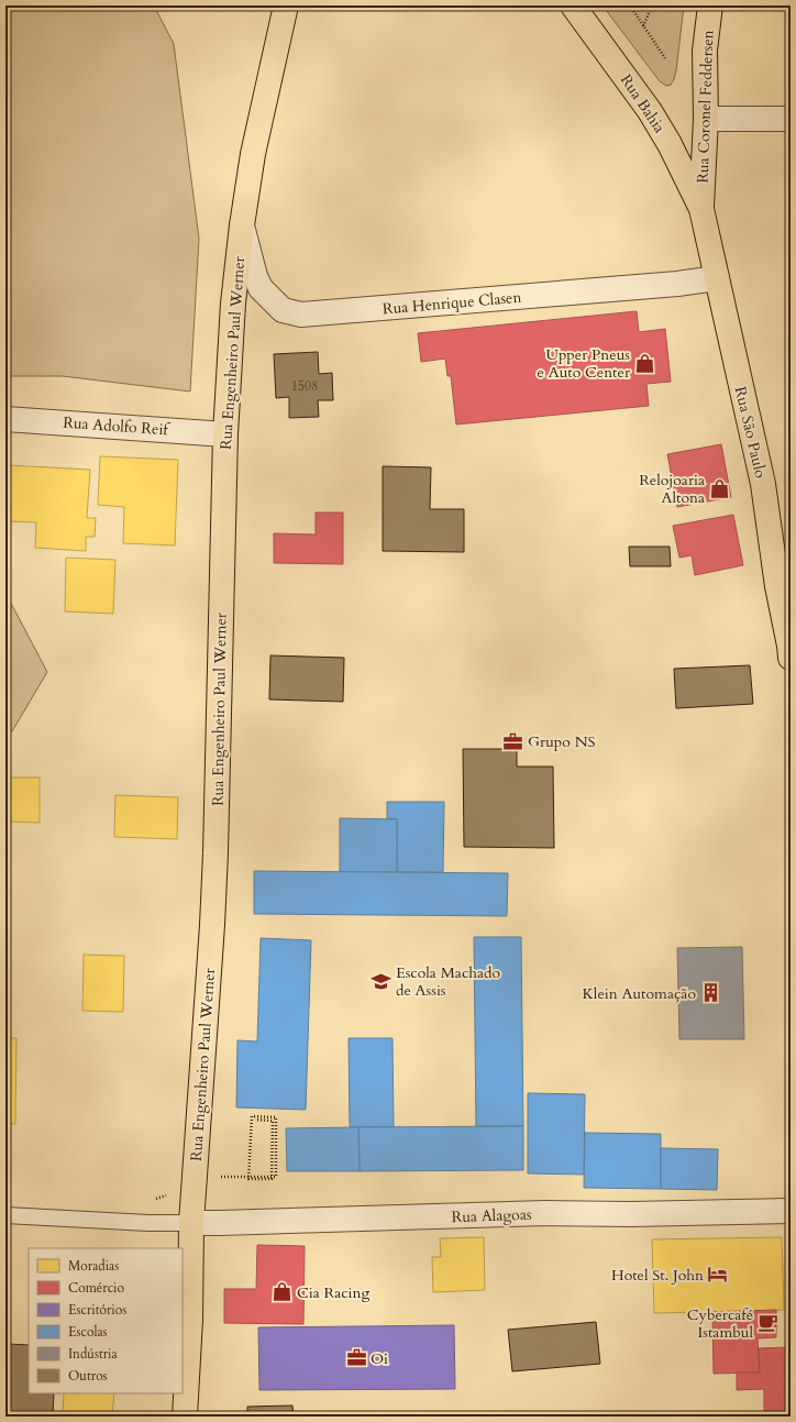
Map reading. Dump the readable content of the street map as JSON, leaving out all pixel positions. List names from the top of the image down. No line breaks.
{"streets":{"main road":["Rua Bahia","Rua Coronel Feddersen","Rua Engenheiro Paul Werner","Rua São Paulo"],"street":["Rua Henrique Clasen","Rua Adolfo Reif","Rua Alagoas"]},"crossings":[["Rua Bahia","Rua Coronel Feddersen"],["Rua Bahia","Rua São Paulo"],["Rua Coronel Feddersen","Rua São Paulo"],["Rua Henrique Clasen","Rua Engenheiro Paul Werner"],["Rua Henrique Clasen","Rua São Paulo"],["Rua Engenheiro Paul Werner","Rua Adolfo Reif"],["Rua Engenheiro Paul Werner","Rua Alagoas"]],"places":{"shop":["Upper Pneus e Auto Center","Relojoaria Altona","Cia Racing"],"office":["Grupo NS","Oi"],"school or university":["Escola Machado de Assis"],"building":["Klein Automação"],"hotel":["Hotel St. John"],"cafe":["Cybercafé Istambul"]},"house_numbers":["1508"],"legend":["Moradias","Comércio","Escritórios","Escolas","Indústria","Outros"]}
